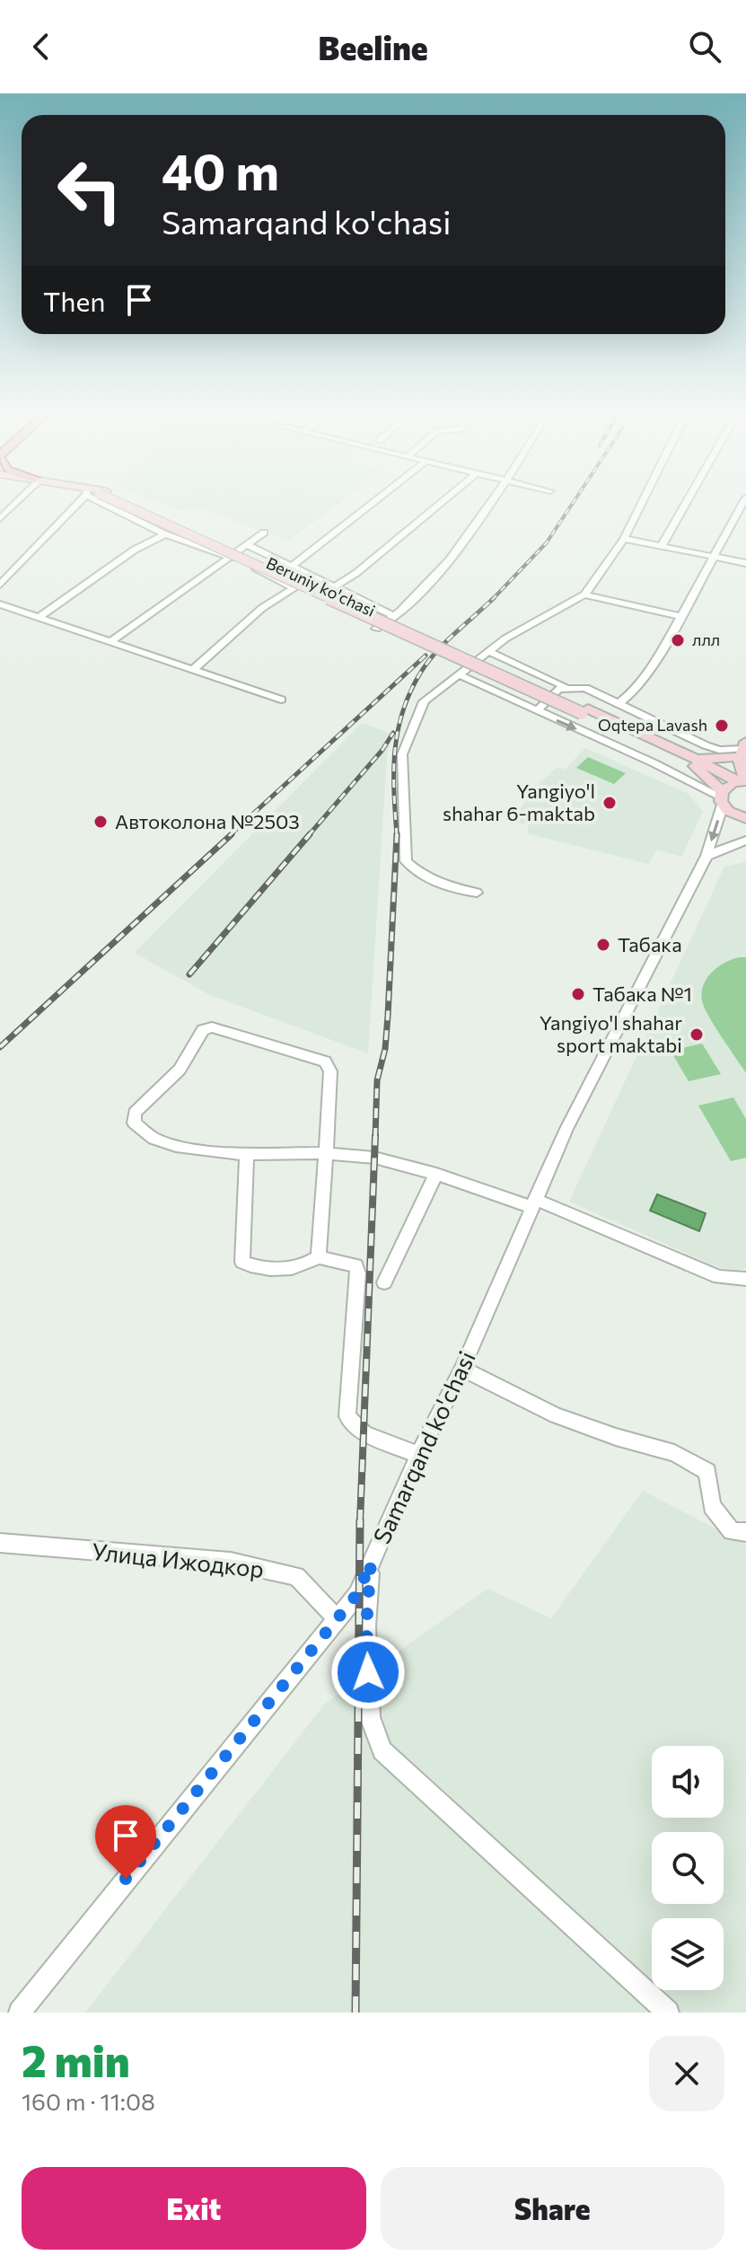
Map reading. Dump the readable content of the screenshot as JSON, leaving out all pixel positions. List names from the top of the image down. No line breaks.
{"streets":{"main road":["Beruniy ko'chasi"],"street":["Samarqand ko'chasi","Улица Ижодкор"]},"crossings":[["Beruniy ko'chasi","Samarqand ko'chasi"],["Samarqand ko'chasi","Улица Ижодкор"]],"places":["ллл","Oqtepa Lavash","Yangiyo'l shahar 6-maktab","Автоколона №2503","Табака","Табака №1","Yangiyo'l shahar sport maktabi"],"page":{"header":"Beeline","turn":["40 m","Samarqand ko'chasi"],"then":"Then","heading":["2 min","160 m · 11:08"],"buttons":["Exit","Share"]}}
